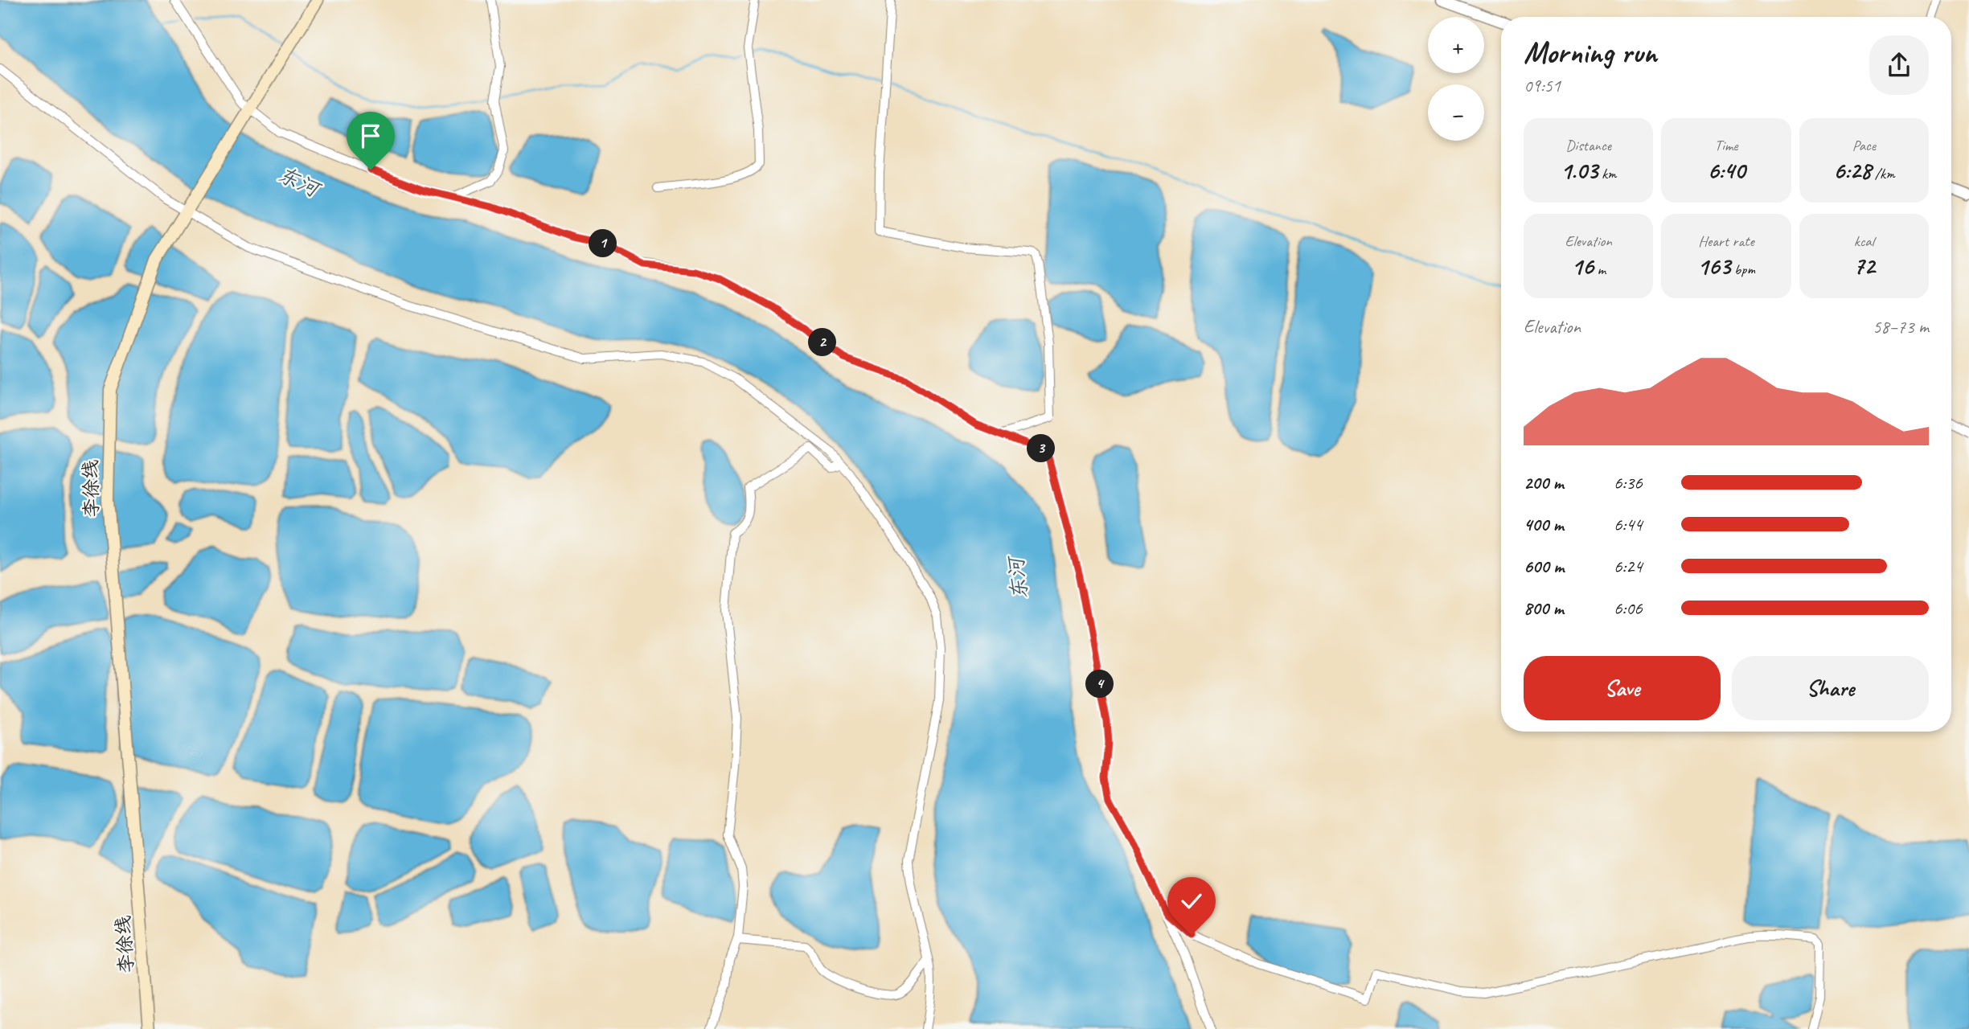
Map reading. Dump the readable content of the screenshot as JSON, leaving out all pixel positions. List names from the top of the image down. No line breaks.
{"streets":{"main road":["李徐线"]},"water":["东河"],"page":{"map_buttons":["+","−"],"heading":["Morning run","09:51"],"stats":[["Distance","1.03 km"],["Time","6:40"],["Pace","6:28 /km"],["Elevation","16 m"],["Heart rate","163 bpm"],["kcal","72"]],"pins":["1","2","3","4"],"chart":["Elevation","58–73 m"],"list":[{"name":"200 m","note":"6:36"},{"name":"400 m","note":"6:44"},{"name":"600 m","note":"6:24"},{"name":"800 m","note":"6:06"}],"buttons":["Save","Share"]}}
